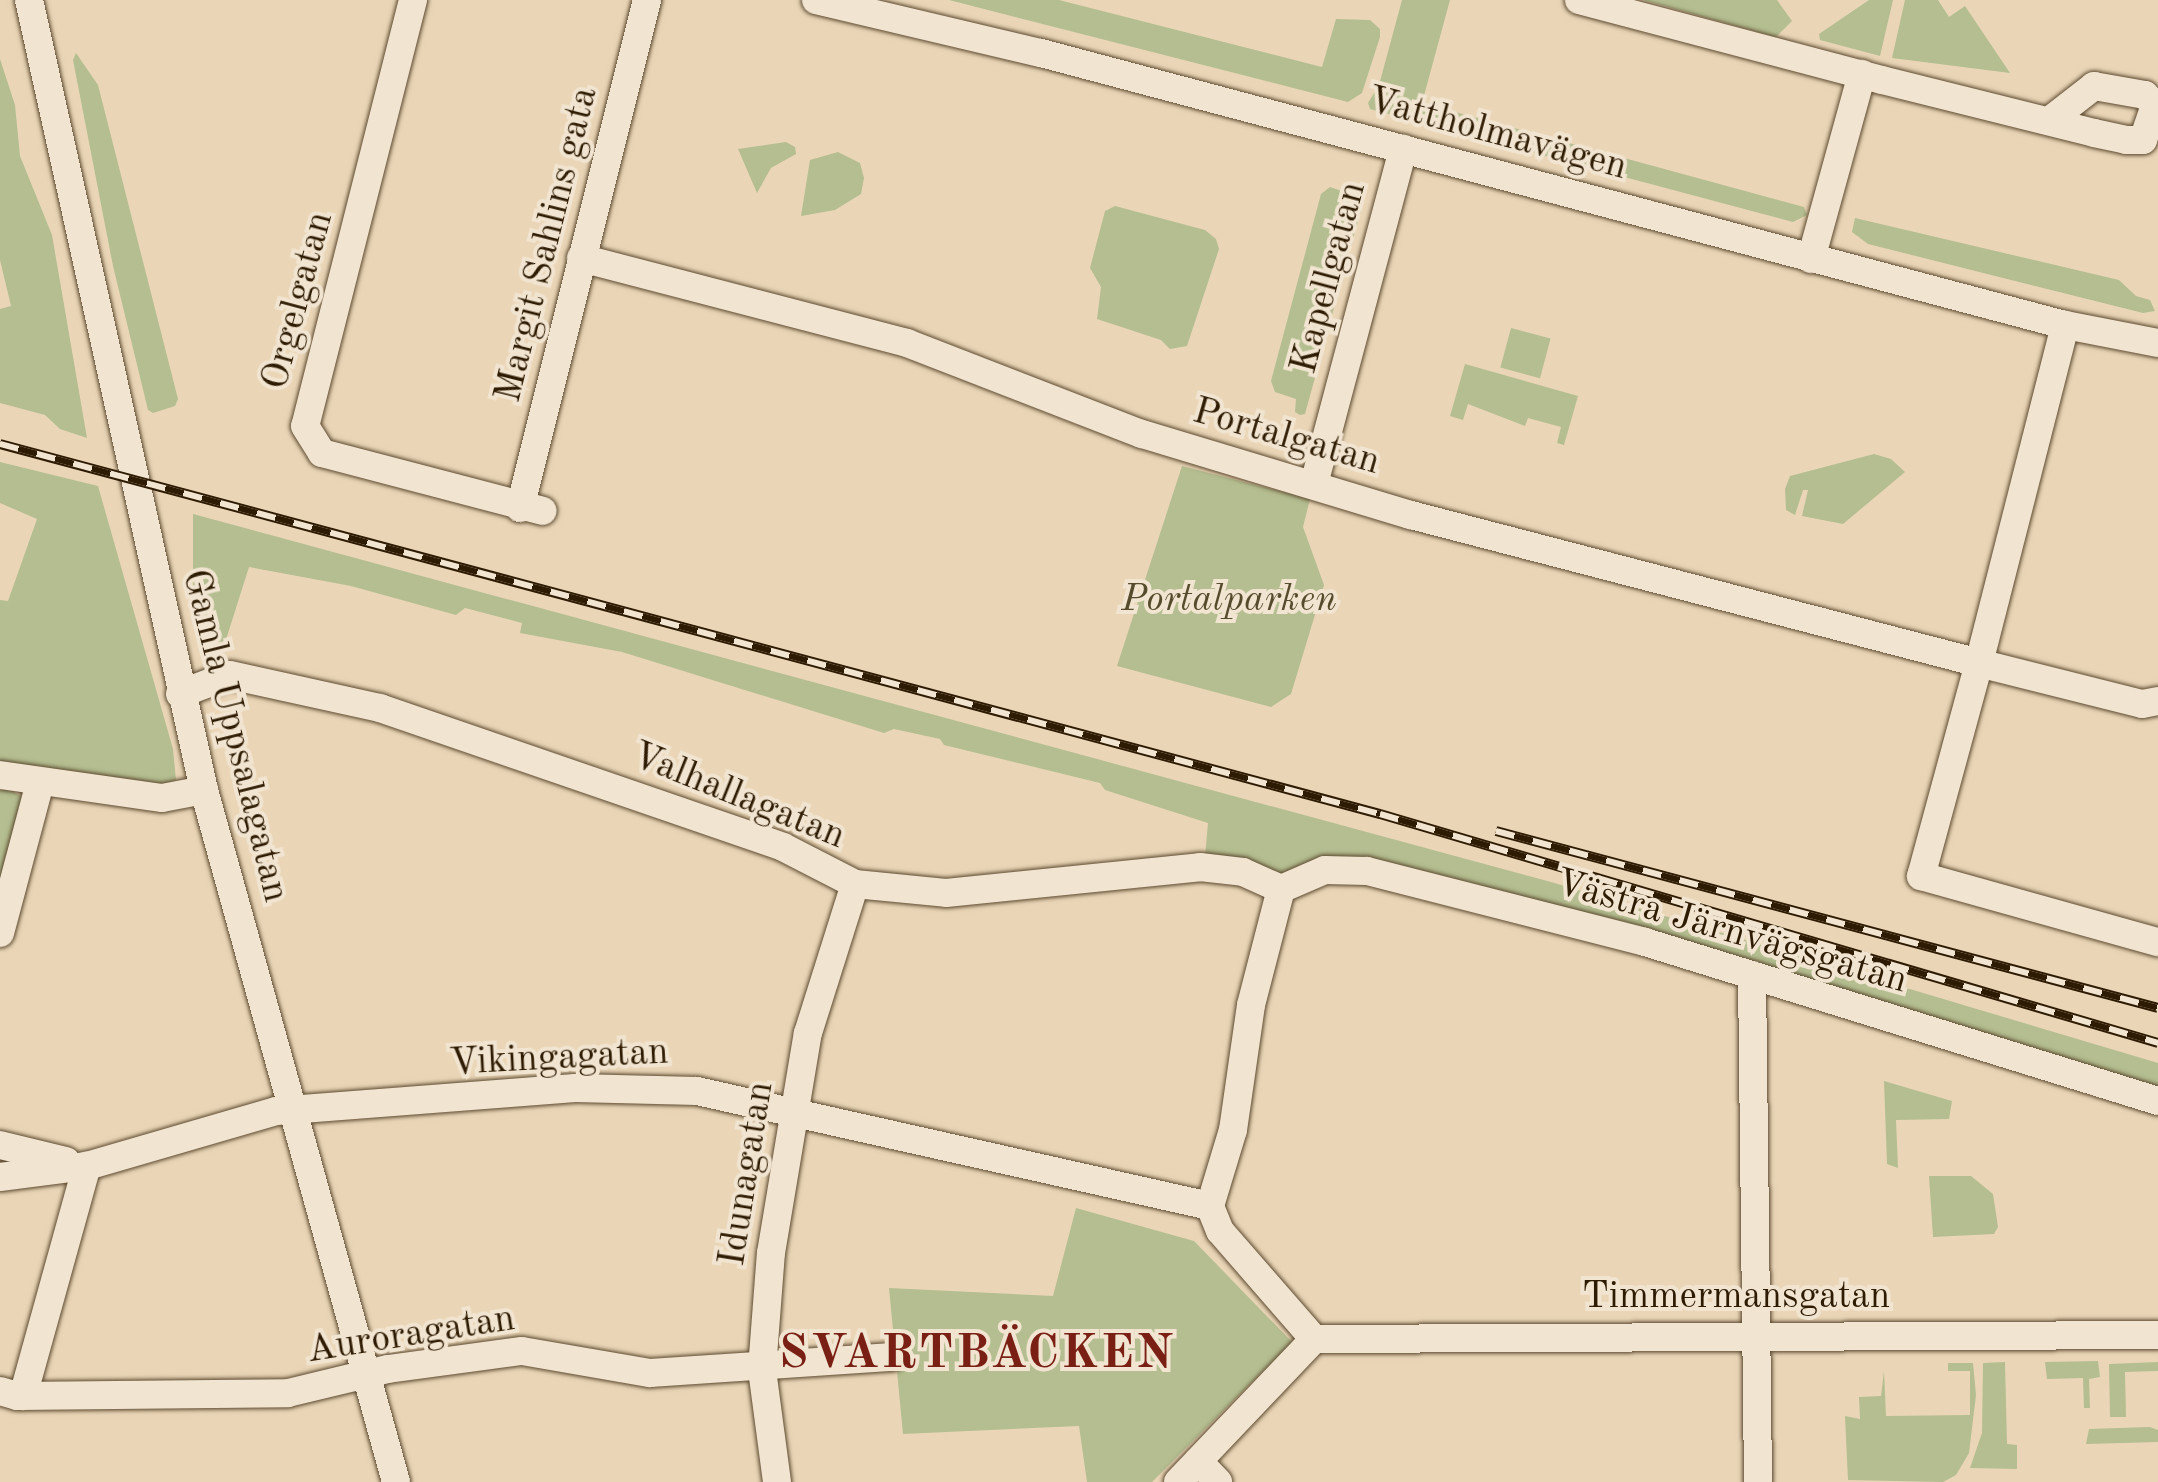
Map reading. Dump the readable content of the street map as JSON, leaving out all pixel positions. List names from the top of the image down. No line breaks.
{"streets":{"street":["Vattholmavägen","Margit Sahlins gata","Kapellgatan","Orgelgatan","Portalgatan","Gamla Uppsalagatan","Valhallagatan","Västra Järnvägsgatan","Vikingagatan","Idunagatan","Timmermansgatan","Auroragatan"]},"crossings":[["Vattholmavägen","Kapellgatan"],["Margit Sahlins gata","Orgelgatan"],["Margit Sahlins gata","Portalgatan"],["Kapellgatan","Portalgatan"],["Gamla Uppsalagatan","Valhallagatan"],["Gamla Uppsalagatan","Vikingagatan"],["Gamla Uppsalagatan","Auroragatan"],["Valhallagatan","Västra Järnvägsgatan"],["Valhallagatan","Idunagatan"],["Vikingagatan","Idunagatan"],["Idunagatan","Auroragatan"]],"districts":["SVARTBÄCKEN"],"parks":["Portalparken"]}
